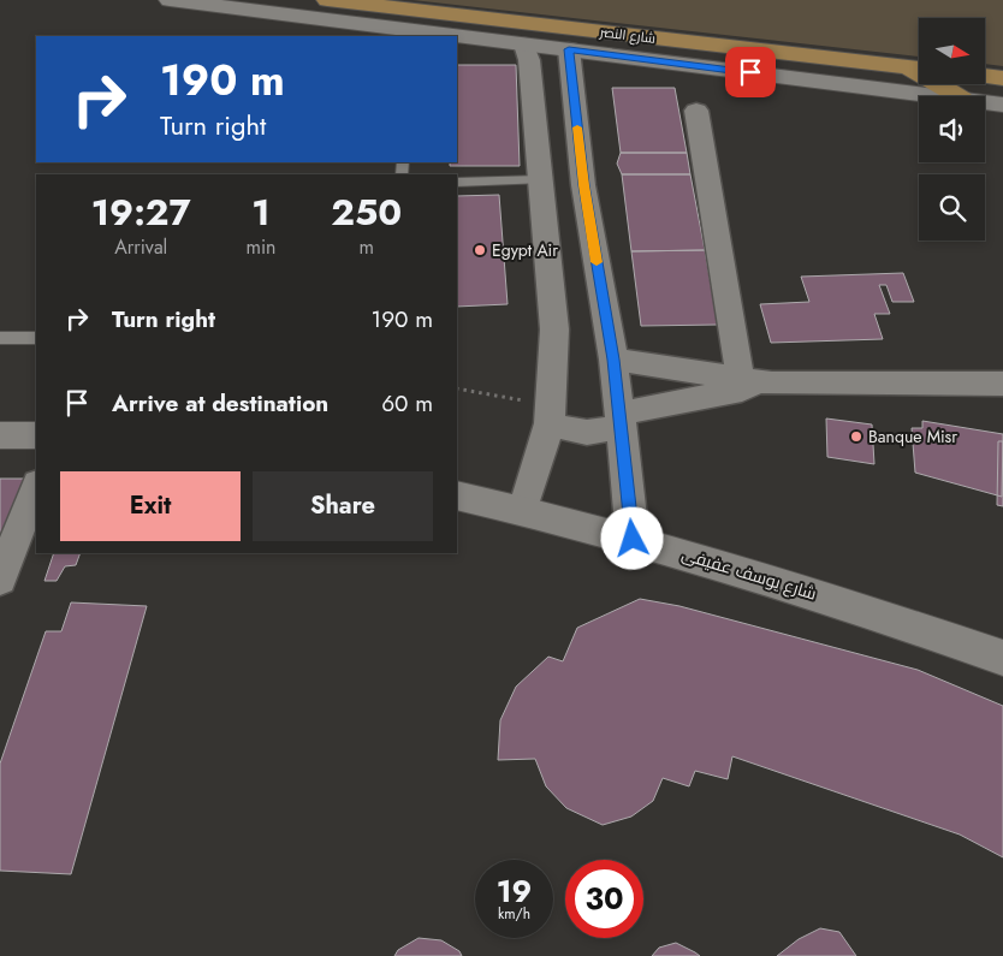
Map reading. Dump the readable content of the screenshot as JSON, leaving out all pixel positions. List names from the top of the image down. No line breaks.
{"streets":{"main road":["شارع النصر"],"street":["شارع يوسف عفيفى"]},"places":["Egypt Air","Banque Misr"],"north":"right","page":{"turn":["190 m","Turn right"],"eta":["19:27","Arrival","1","min","250","m"],"list":[{"name":"Turn right","value":"190 m"},{"name":"Arrive at destination","value":"60 m"}],"buttons":["Exit","Share"],"speed":"19 km/h","limit":"30"}}
